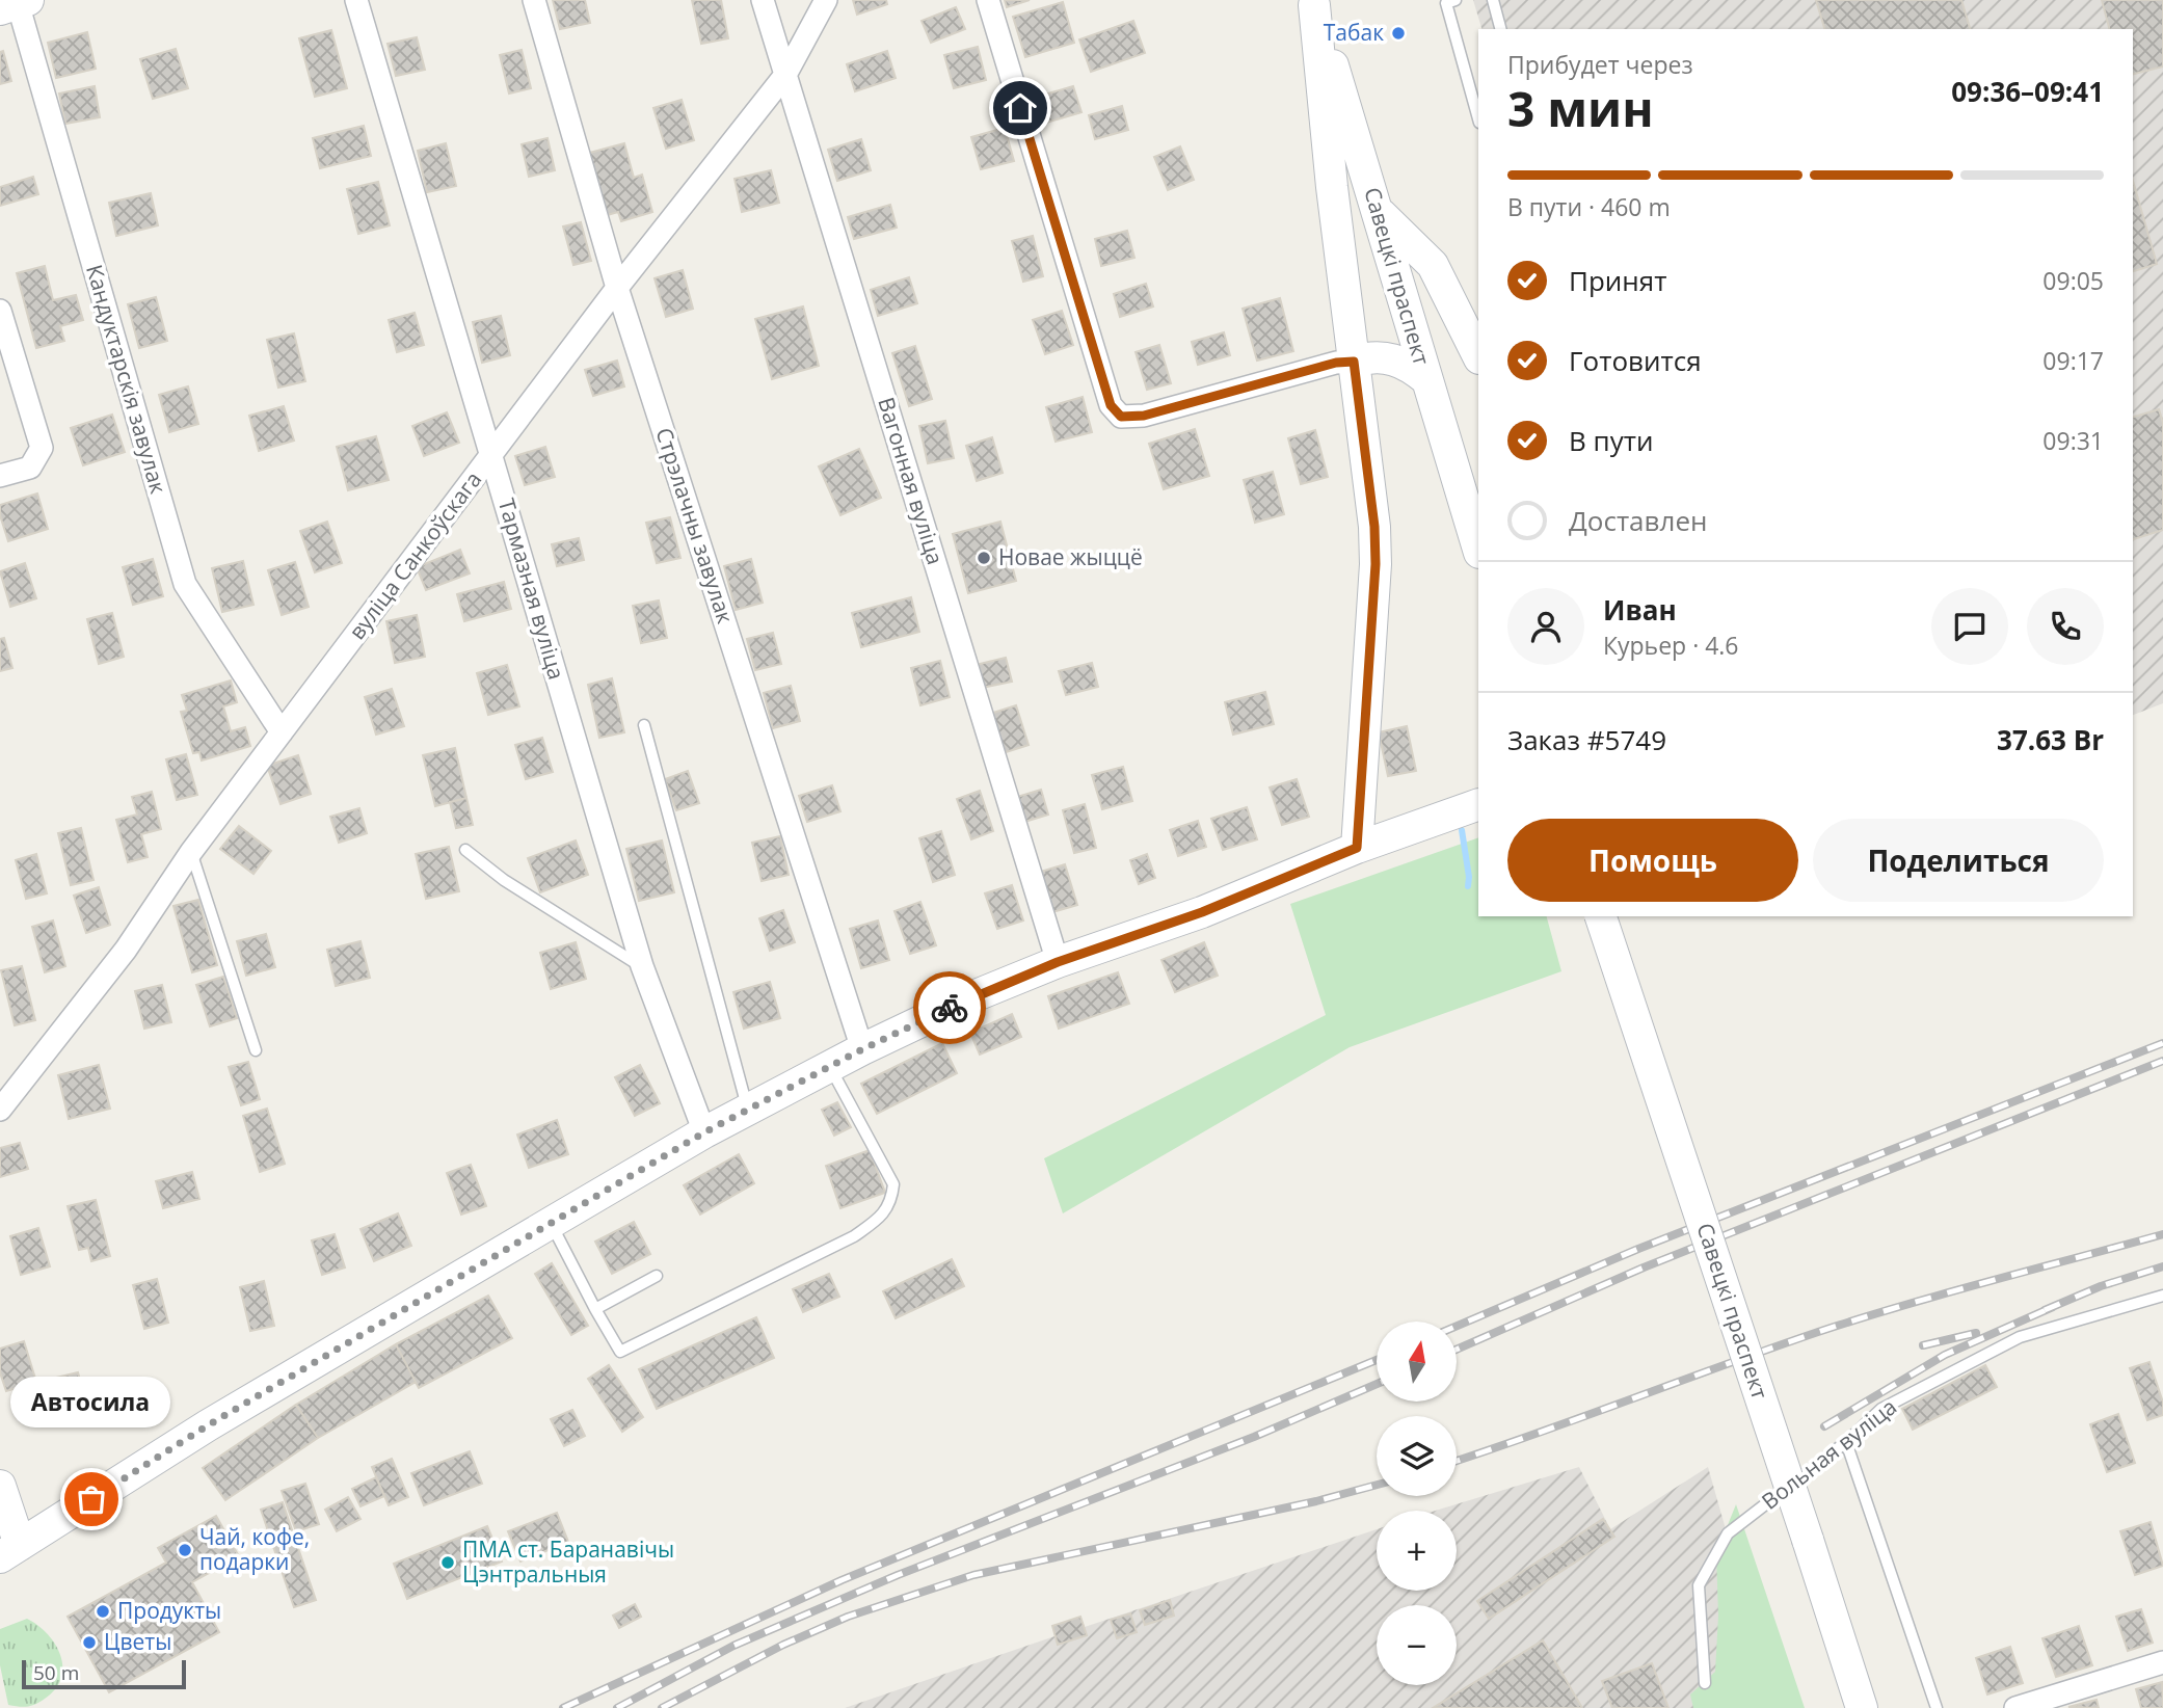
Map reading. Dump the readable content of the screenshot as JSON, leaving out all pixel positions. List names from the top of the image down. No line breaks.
{"streets":{"main road":["Савецкі праспект"],"street":["Кандуктарскія завулак","Вагонная вуліца","Стрэлачны завулак","вуліца Санкоўскага","Тармазная вуліца"],"lane":["Вольная вуліца"]},"crossings":[["Кандуктарскія завулак","вуліца Санкоўскага"],["Вагонная вуліца","вуліца Санкоўскага"],["Стрэлачны завулак","вуліца Санкоўскага"],["вуліца Санкоўскага","Тармазная вуліца"]],"places":["Табак","Новае жыццё","Автосила","Чай, кофе, подарки","ПМА ст. Баранавічы Цэнтральныя","Продукты","Цветы"],"scale_bar":"50 m","north":"top","page":{"heading":["3 мин","Прибудет через","09:36–09:41"],"panel":["Иван","Курьер · 4.6","Заказ #5749","37.63 Br"],"bar":"В пути · 460 m","list":[["Принят","09:05"],["Готовится","09:17"],["В пути","09:31"],"Доставлен"],"buttons":["Помощь","Поделиться"],"map_buttons":["+","−"],"bubble":"Автосила","scale":"50 m"}}
